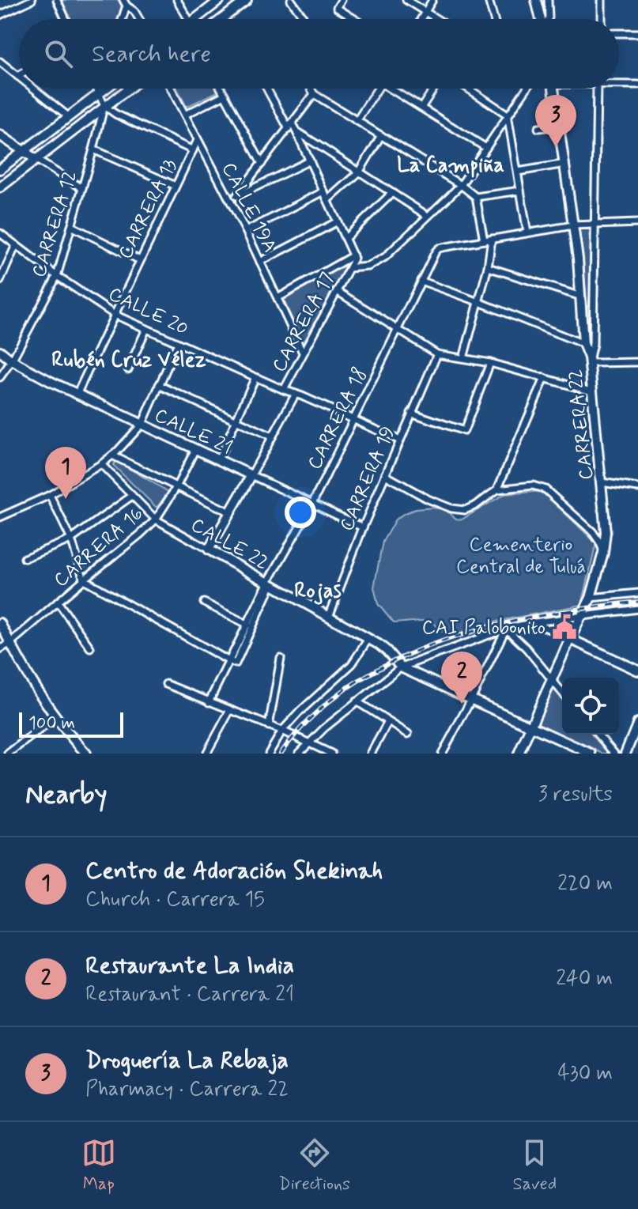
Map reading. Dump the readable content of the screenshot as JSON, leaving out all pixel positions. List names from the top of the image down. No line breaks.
{"streets":{"street":["CALLE 19A","CARRERA 13","CARRERA 12","CALLE 20","CARRERA 17","CARRERA 18","CARRERA 22","CALLE 21","CARRERA 19","CALLE 22","CARRERA 16"]},"crossings":[["CALLE 19A","CARRERA 13"],["CALLE 19A","CARRERA 17"],["CARRERA 13","CALLE 20"],["CARRERA 13","CALLE 21"],["CARRERA 12","CALLE 20"],["CARRERA 12","CALLE 21"],["CALLE 20","CARRERA 17"],["CALLE 20","CARRERA 18"],["CALLE 20","CARRERA 19"],["CARRERA 17","CALLE 21"],["CARRERA 17","CALLE 22"],["CARRERA 18","CALLE 21"],["CARRERA 18","CALLE 22"],["CARRERA 22","CALLE 22"],["CALLE 21","CARRERA 19"],["CALLE 21","CARRERA 16"],["CARRERA 19","CALLE 22"],["CALLE 22","CARRERA 16"]],"districts":["La Campiña","Rubén Cruz Vélez","Rojas"],"parks":["Cementerio Central de Tuluá"],"places":{"public building":["CAI Palobonito"]},"scale_bar":"100 m","page":{"search":"Search here","pins":["3","1","2"],"scale":"100 m","heading":["Nearby","3 results"],"list":[{"mark":"1","name":"Centro de Adoración Shekinah","note":"Church · Carrera 15","value":"220 m"},{"mark":"2","name":"Restaurante La India","note":"Restaurant · Carrera 21","value":"240 m"},{"mark":"3","name":"Droguería La Rebaja","note":"Pharmacy · Carrera 22","value":"430 m"}],"nav":["Map","Directions","Saved"]}}
